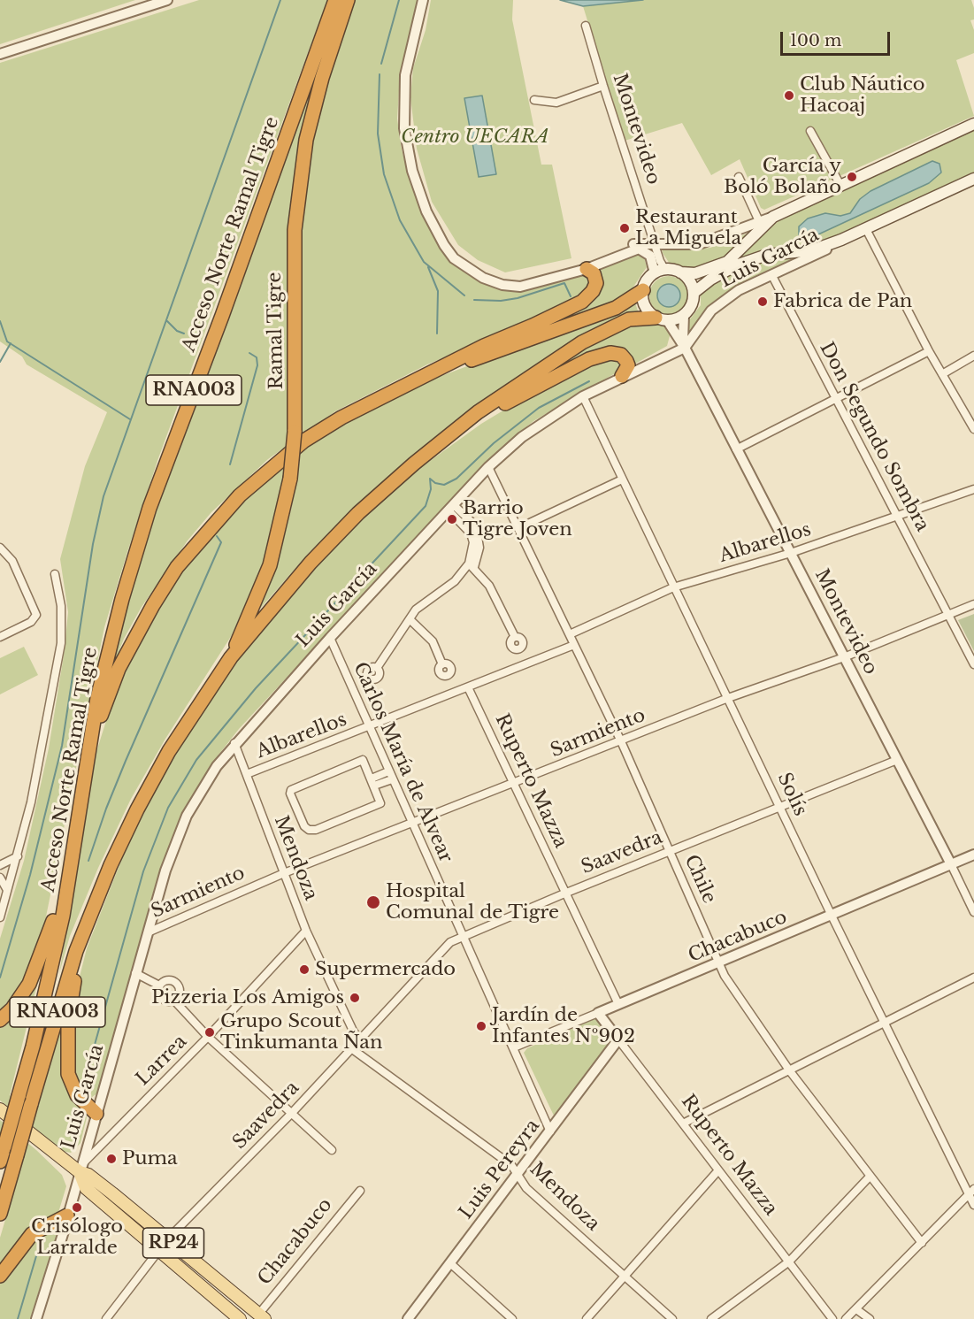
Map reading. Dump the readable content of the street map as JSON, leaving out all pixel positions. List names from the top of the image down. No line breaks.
{"streets":{"highway":["Acceso Norte Ramal Tigre","Ramal Tigre","RNA003"],"main road":["Luis García","RP24"],"street":["Montevideo","Don Segundo Sombra","Albarellos","Sarmiento","Carlos María de Alvear","Ruperto Mazza","Solís","Saavedra","Mendoza","Chile","Chacabuco","Larrea","Luis Pereyra"]},"crossings":[["Montevideo","Luis García"],["Montevideo","Albarellos"],["Montevideo","Sarmiento"],["Montevideo","Saavedra"],["Montevideo","Chacabuco"],["Luis García","Don Segundo Sombra"],["Luis García","Sarmiento"],["Luis García","Carlos María de Alvear"],["Luis García","Solís"],["Luis García","Mendoza"],["Luis García","Chile"],["Luis García","Larrea"],["Luis García","RP24"],["Ramal Tigre","RNA003"],["Don Segundo Sombra","Albarellos"],["Don Segundo Sombra","Sarmiento"],["Albarellos","Carlos María de Alvear"],["Albarellos","Ruperto Mazza"],["Albarellos","Solís"],["Albarellos","Mendoza"],["Albarellos","Chile"],["Sarmiento","Carlos María de Alvear"],["Sarmiento","Ruperto Mazza"],["Sarmiento","Solís"],["Sarmiento","Mendoza"],["Sarmiento","Chile"],["Carlos María de Alvear","Saavedra"],["Carlos María de Alvear","Chacabuco"],["Carlos María de Alvear","Luis Pereyra"],["Ruperto Mazza","Saavedra"],["Ruperto Mazza","Chacabuco"],["Ruperto Mazza","Luis Pereyra"],["Solís","Saavedra"],["Solís","Chacabuco"],["Saavedra","Mendoza"],["Saavedra","Chile"],["Saavedra","RP24"],["Mendoza","Larrea"],["Mendoza","Luis Pereyra"],["Chile","Chacabuco"],["Chacabuco","RP24"],["Larrea","RP24"]],"parks":["Centro UECARA"],"places":["Club Náutico Hacoaj","García y Boló Bolaño","Restaurant La Miguela","Fabrica de Pan","Barrio Tigre Joven","Hospital Comunal de Tigre","Supermercado","Pizzeria Los Amigos","Jardín de Infantes Nº902","Grupo Scout Tinkumanta Ñan","Puma","Crisólogo Larralde"],"scale_bar":"100 m"}
